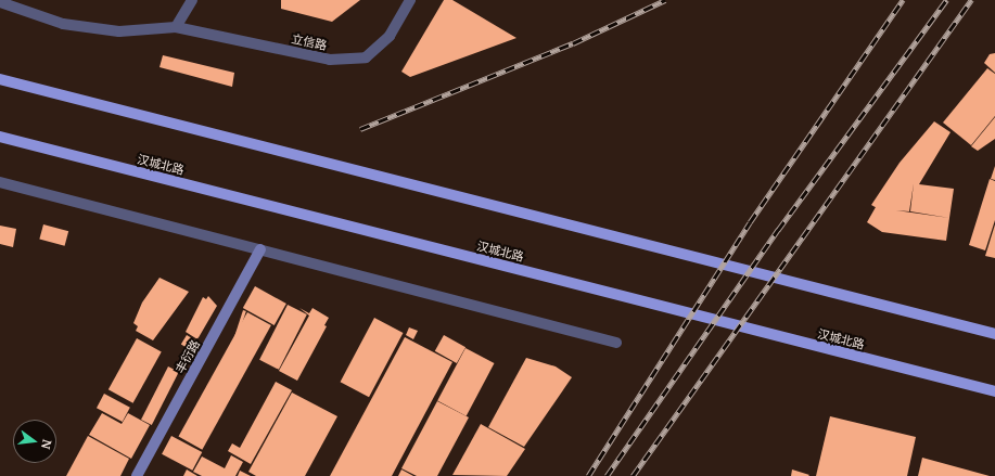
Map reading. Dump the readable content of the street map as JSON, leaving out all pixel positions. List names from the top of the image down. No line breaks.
{"streets":{"main road":["汉城北路"],"street":["立信路","丰衍路"]},"north":"right"}
